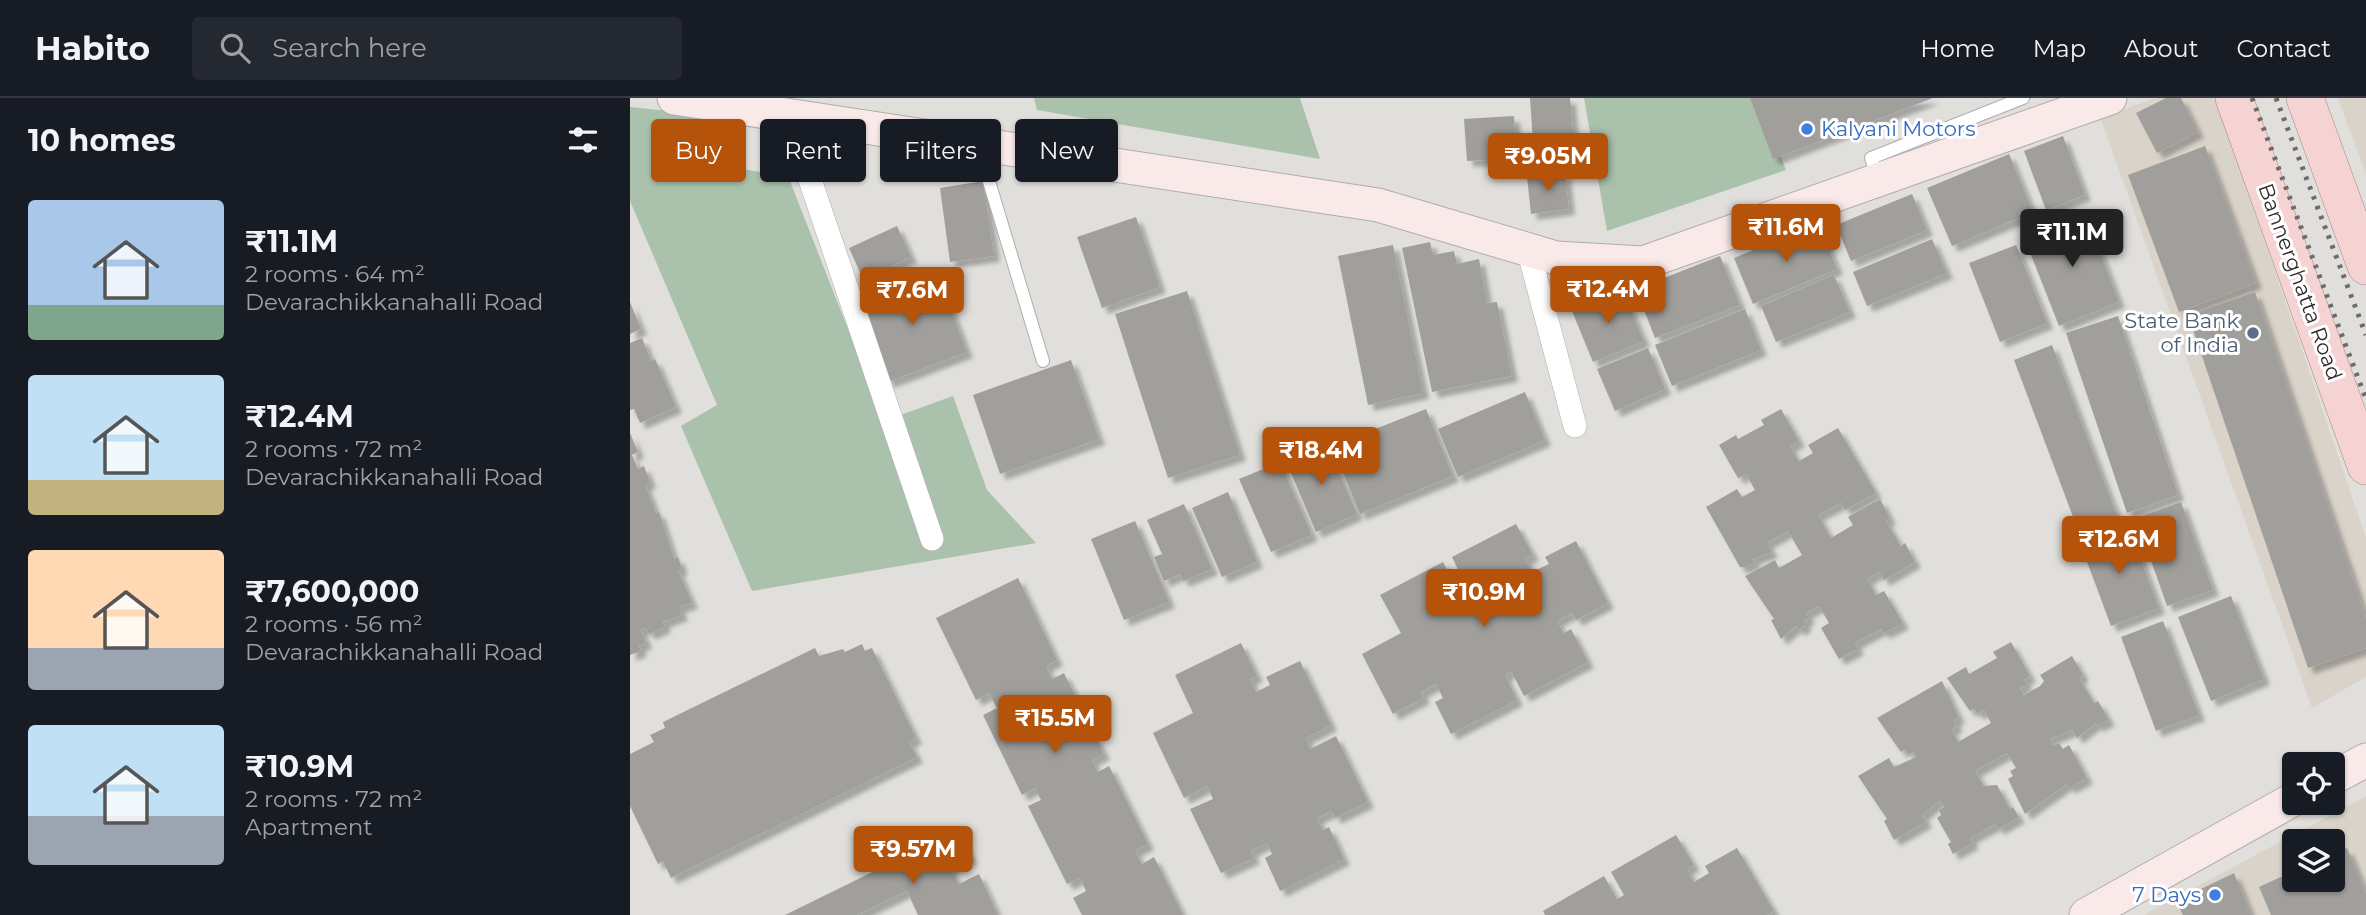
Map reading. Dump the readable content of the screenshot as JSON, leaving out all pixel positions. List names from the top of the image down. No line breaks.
{"streets":{"main road":["Bannerghatta Road"]},"places":["Kalyani Motors","State Bank of India","7 Days"],"page":{"header":"Habito","search":"Search here","nav":["Home","Map","About","Contact"],"heading":"10 homes","chip":["Buy","Rent","Filters","New"],"price":["₹9.05M","₹11.6M","₹11.1M","₹12.4M","₹7.6M","₹18.4M","₹12.6M","₹10.9M","₹15.5M","₹9.57M"],"list":[{"name":"₹11.1M","note":"2 rooms · 64 m² · Devarachikkanahalli Road"},{"name":"₹12.4M","note":"2 rooms · 72 m² · Devarachikkanahalli Road"},{"name":"₹7,600,000","note":"2 rooms · 56 m² · Devarachikkanahalli Road"},{"name":"₹10.9M","note":"2 rooms · 72 m² · Apartment"}]}}
